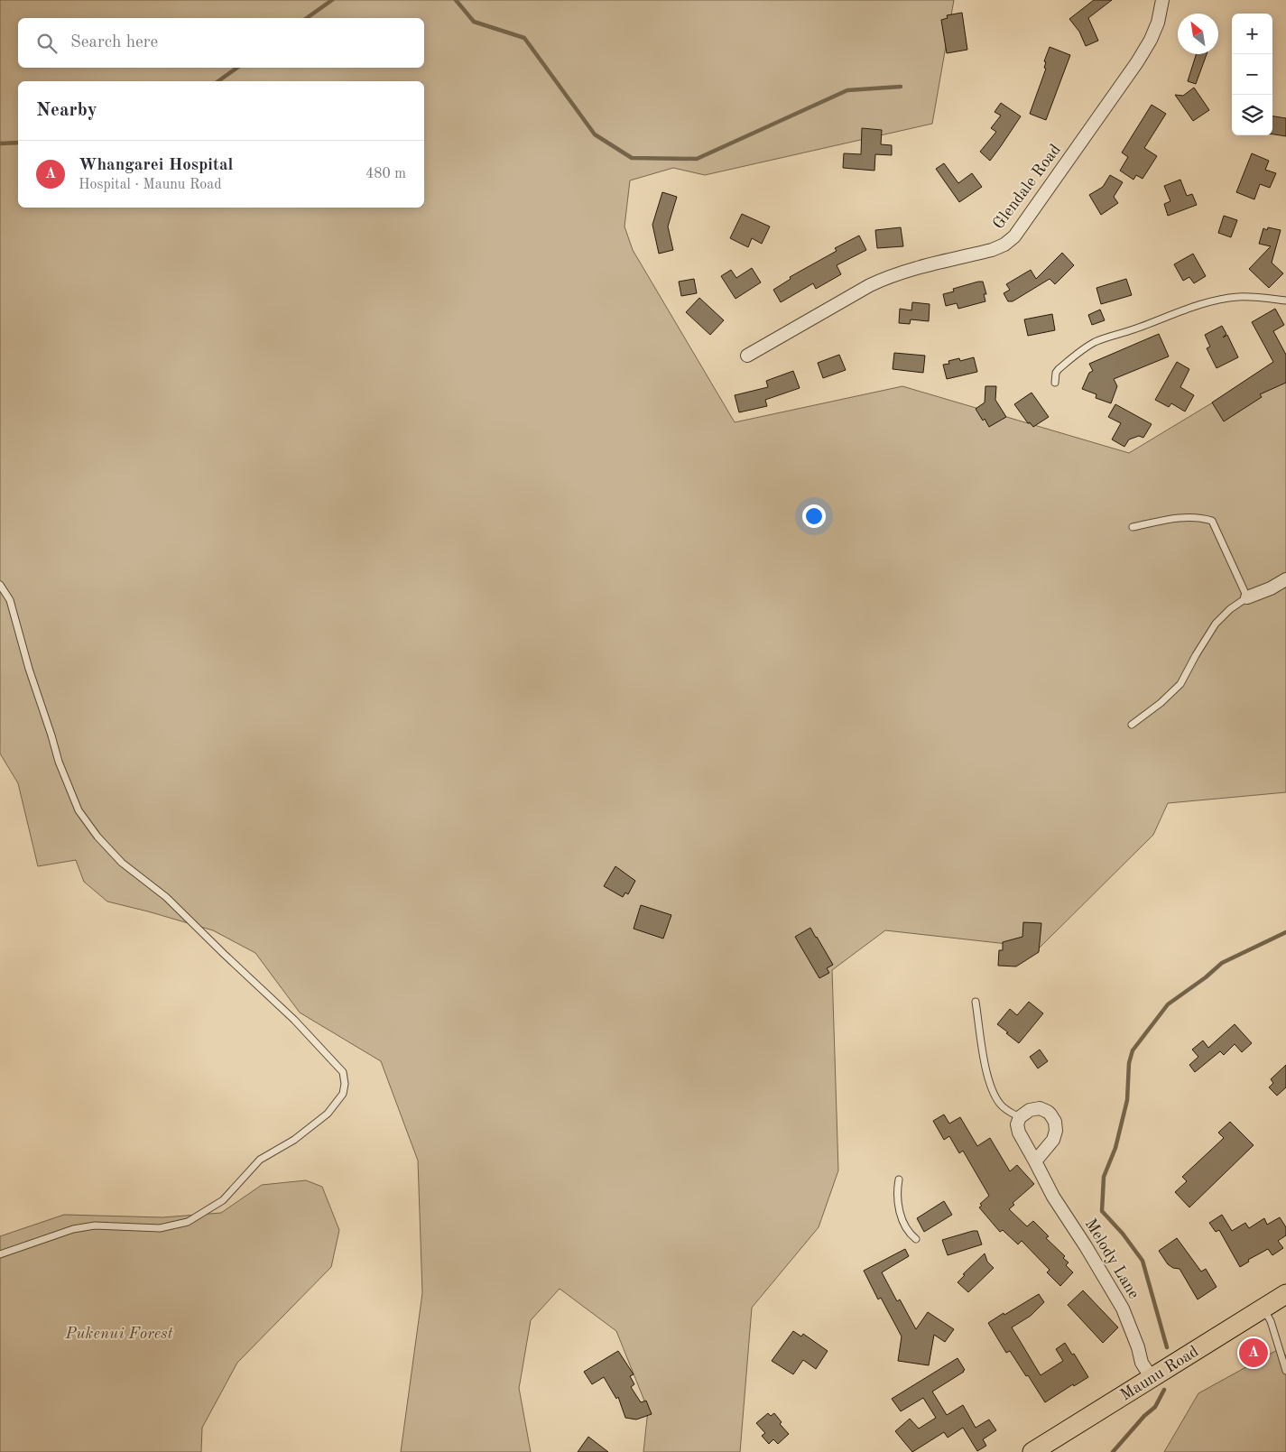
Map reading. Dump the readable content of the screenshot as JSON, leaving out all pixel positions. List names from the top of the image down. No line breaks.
{"streets":{"main road":["Maunu Road"],"street":["Glendale Road","Melody Lane"]},"crossings":[["Melody Lane","Maunu Road"]],"parks":["Pukenui Forest"],"north":"top left","page":{"map_buttons":["+","−"],"search":"Search here","heading":"Nearby","list":[{"mark":"A","name":"Whangarei Hospital","note":"Hospital · Maunu Road","value":"480 m"}],"pins":"A"}}
